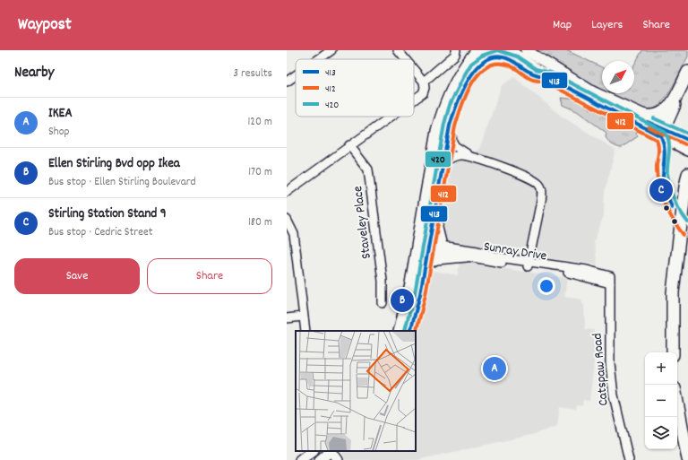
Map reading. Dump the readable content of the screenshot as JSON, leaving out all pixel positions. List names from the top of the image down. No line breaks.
{"streets":{"street":["Staveley Place","Sunray Drive","Catspaw Road"]},"crossings":[["Sunray Drive","Catspaw Road"]],"lines":["transit line 420","transit line 413","transit line 412"],"legend":["413","412","420"],"north":"top right","page":{"header":"Waypost","nav":["Map","Layers","Share"],"heading":["Nearby","3 results"],"list":[{"mark":"A","name":"IKEA","note":"Shop","value":"120 m"},{"mark":"B","name":"Ellen Stirling Bvd opp Ikea","note":"Bus stop · Ellen Stirling Boulevard","value":"170 m"},{"mark":"C","name":"Stirling Station Stand 9","note":"Bus stop · Cedric Street","value":"180 m"}],"pins":["C","B","A"],"buttons":["Save","Share"],"map_buttons":["+","−"]}}
